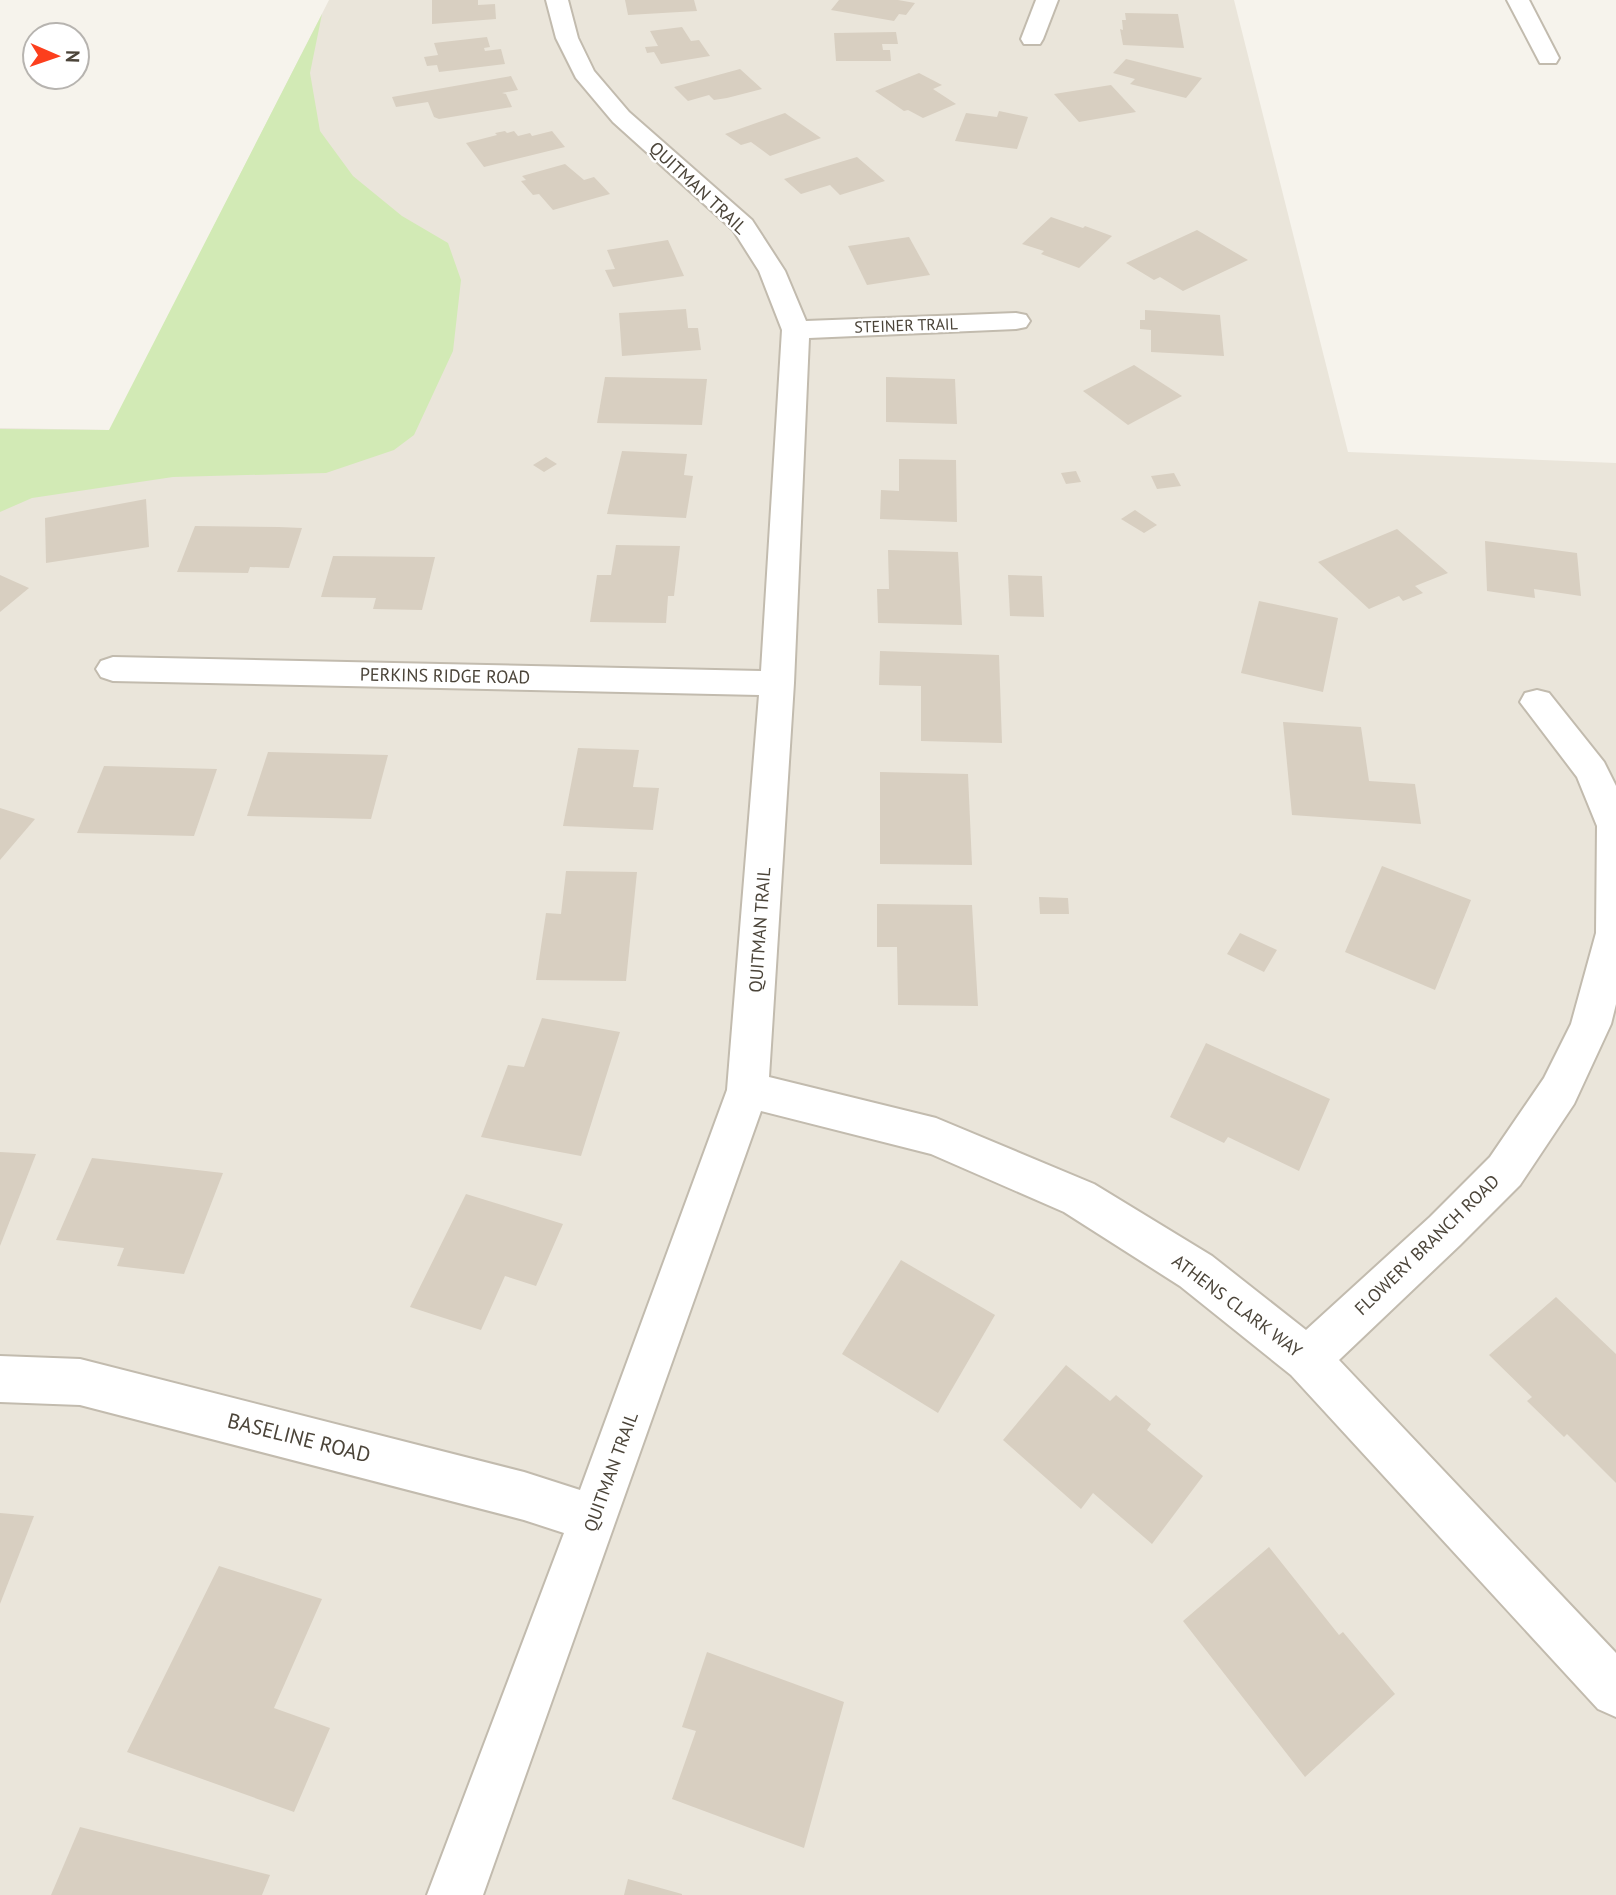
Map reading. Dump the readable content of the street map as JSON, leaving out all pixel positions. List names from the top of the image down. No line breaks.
{"streets":{"street":["QUITMAN TRAIL","STEINER TRAIL","PERKINS RIDGE ROAD","FLOWERY BRANCH ROAD","ATHENS CLARK WAY","BASELINE ROAD"]},"crossings":[["QUITMAN TRAIL","STEINER TRAIL"],["QUITMAN TRAIL","PERKINS RIDGE ROAD"],["QUITMAN TRAIL","ATHENS CLARK WAY"],["QUITMAN TRAIL","BASELINE ROAD"],["FLOWERY BRANCH ROAD","ATHENS CLARK WAY"]],"north":"right"}
